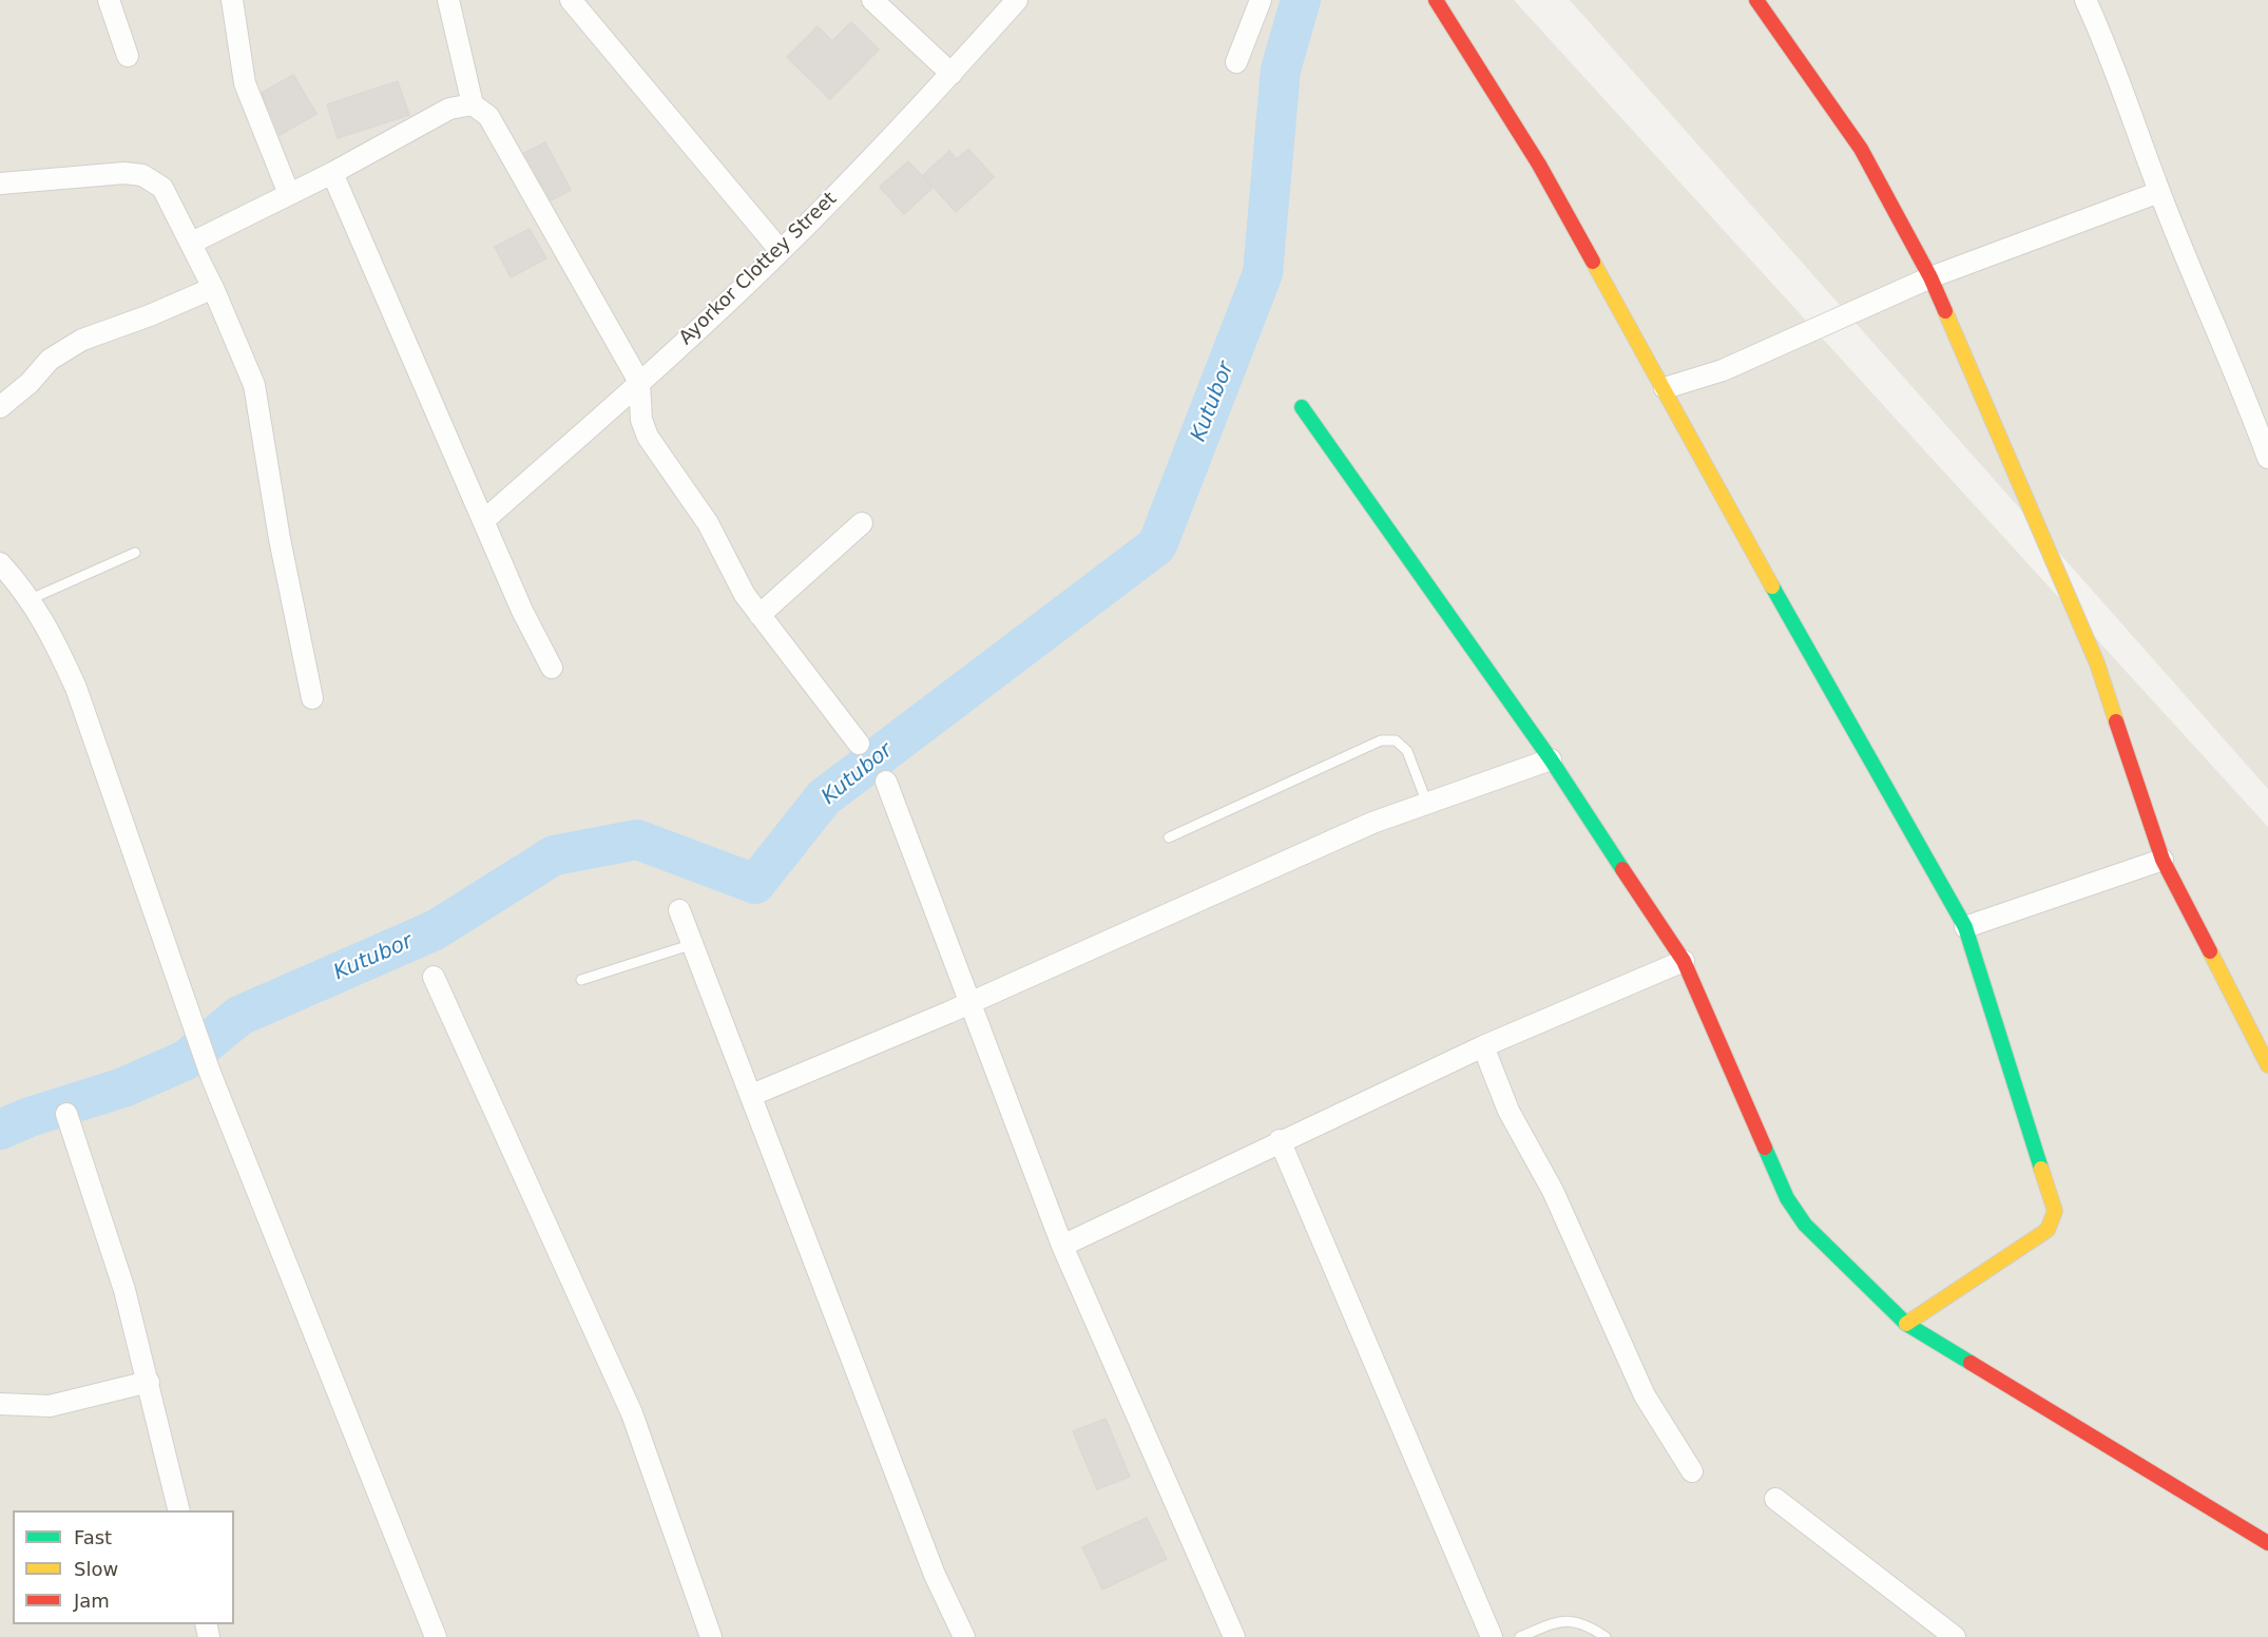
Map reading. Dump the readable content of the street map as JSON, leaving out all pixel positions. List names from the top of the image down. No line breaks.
{"streets":{"street":["Ayorkor Clottey Street"]},"water":["Kutubor"],"legend":["Fast","Slow","Jam"]}
